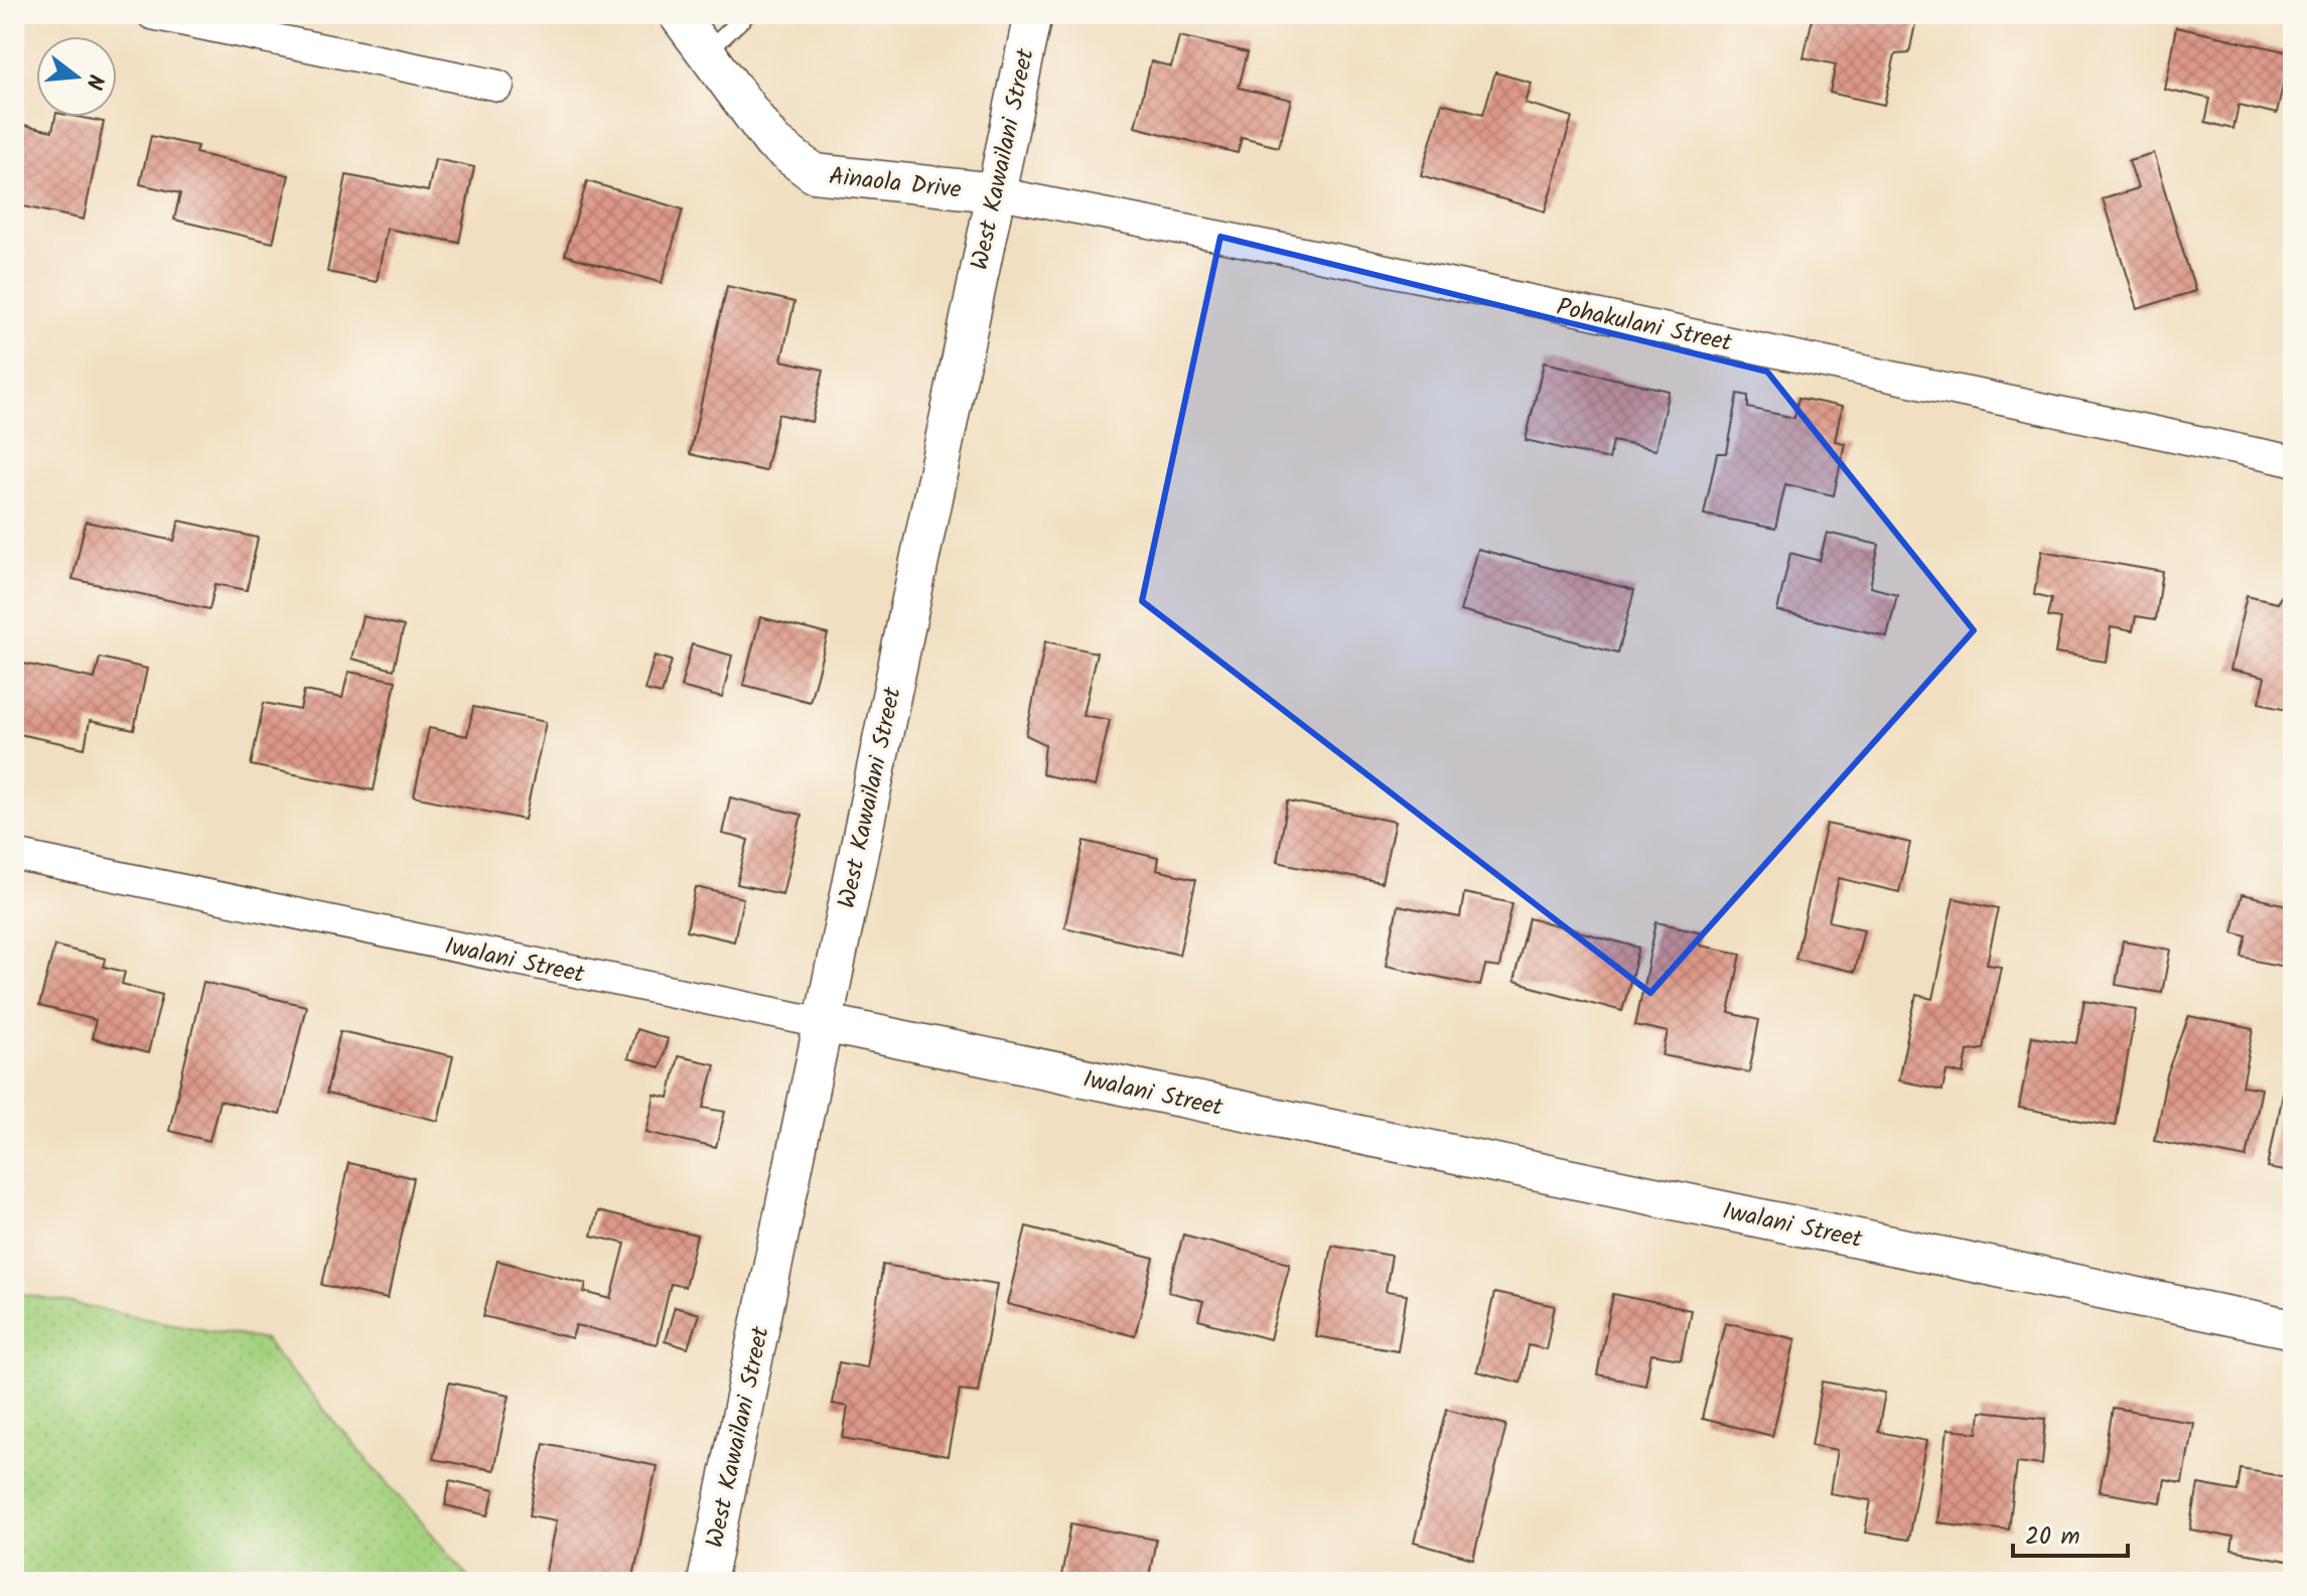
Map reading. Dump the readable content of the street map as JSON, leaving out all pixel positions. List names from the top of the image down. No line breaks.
{"streets":{"street":["West Kawailani Street","Ainaola Drive","Pohakulani Street","Iwalani Street"]},"crossings":[["West Kawailani Street","Ainaola Drive"],["West Kawailani Street","Pohakulani Street"],["West Kawailani Street","Iwalani Street"],["Ainaola Drive","Pohakulani Street"]],"scale_bar":"20 m","north":"right"}
